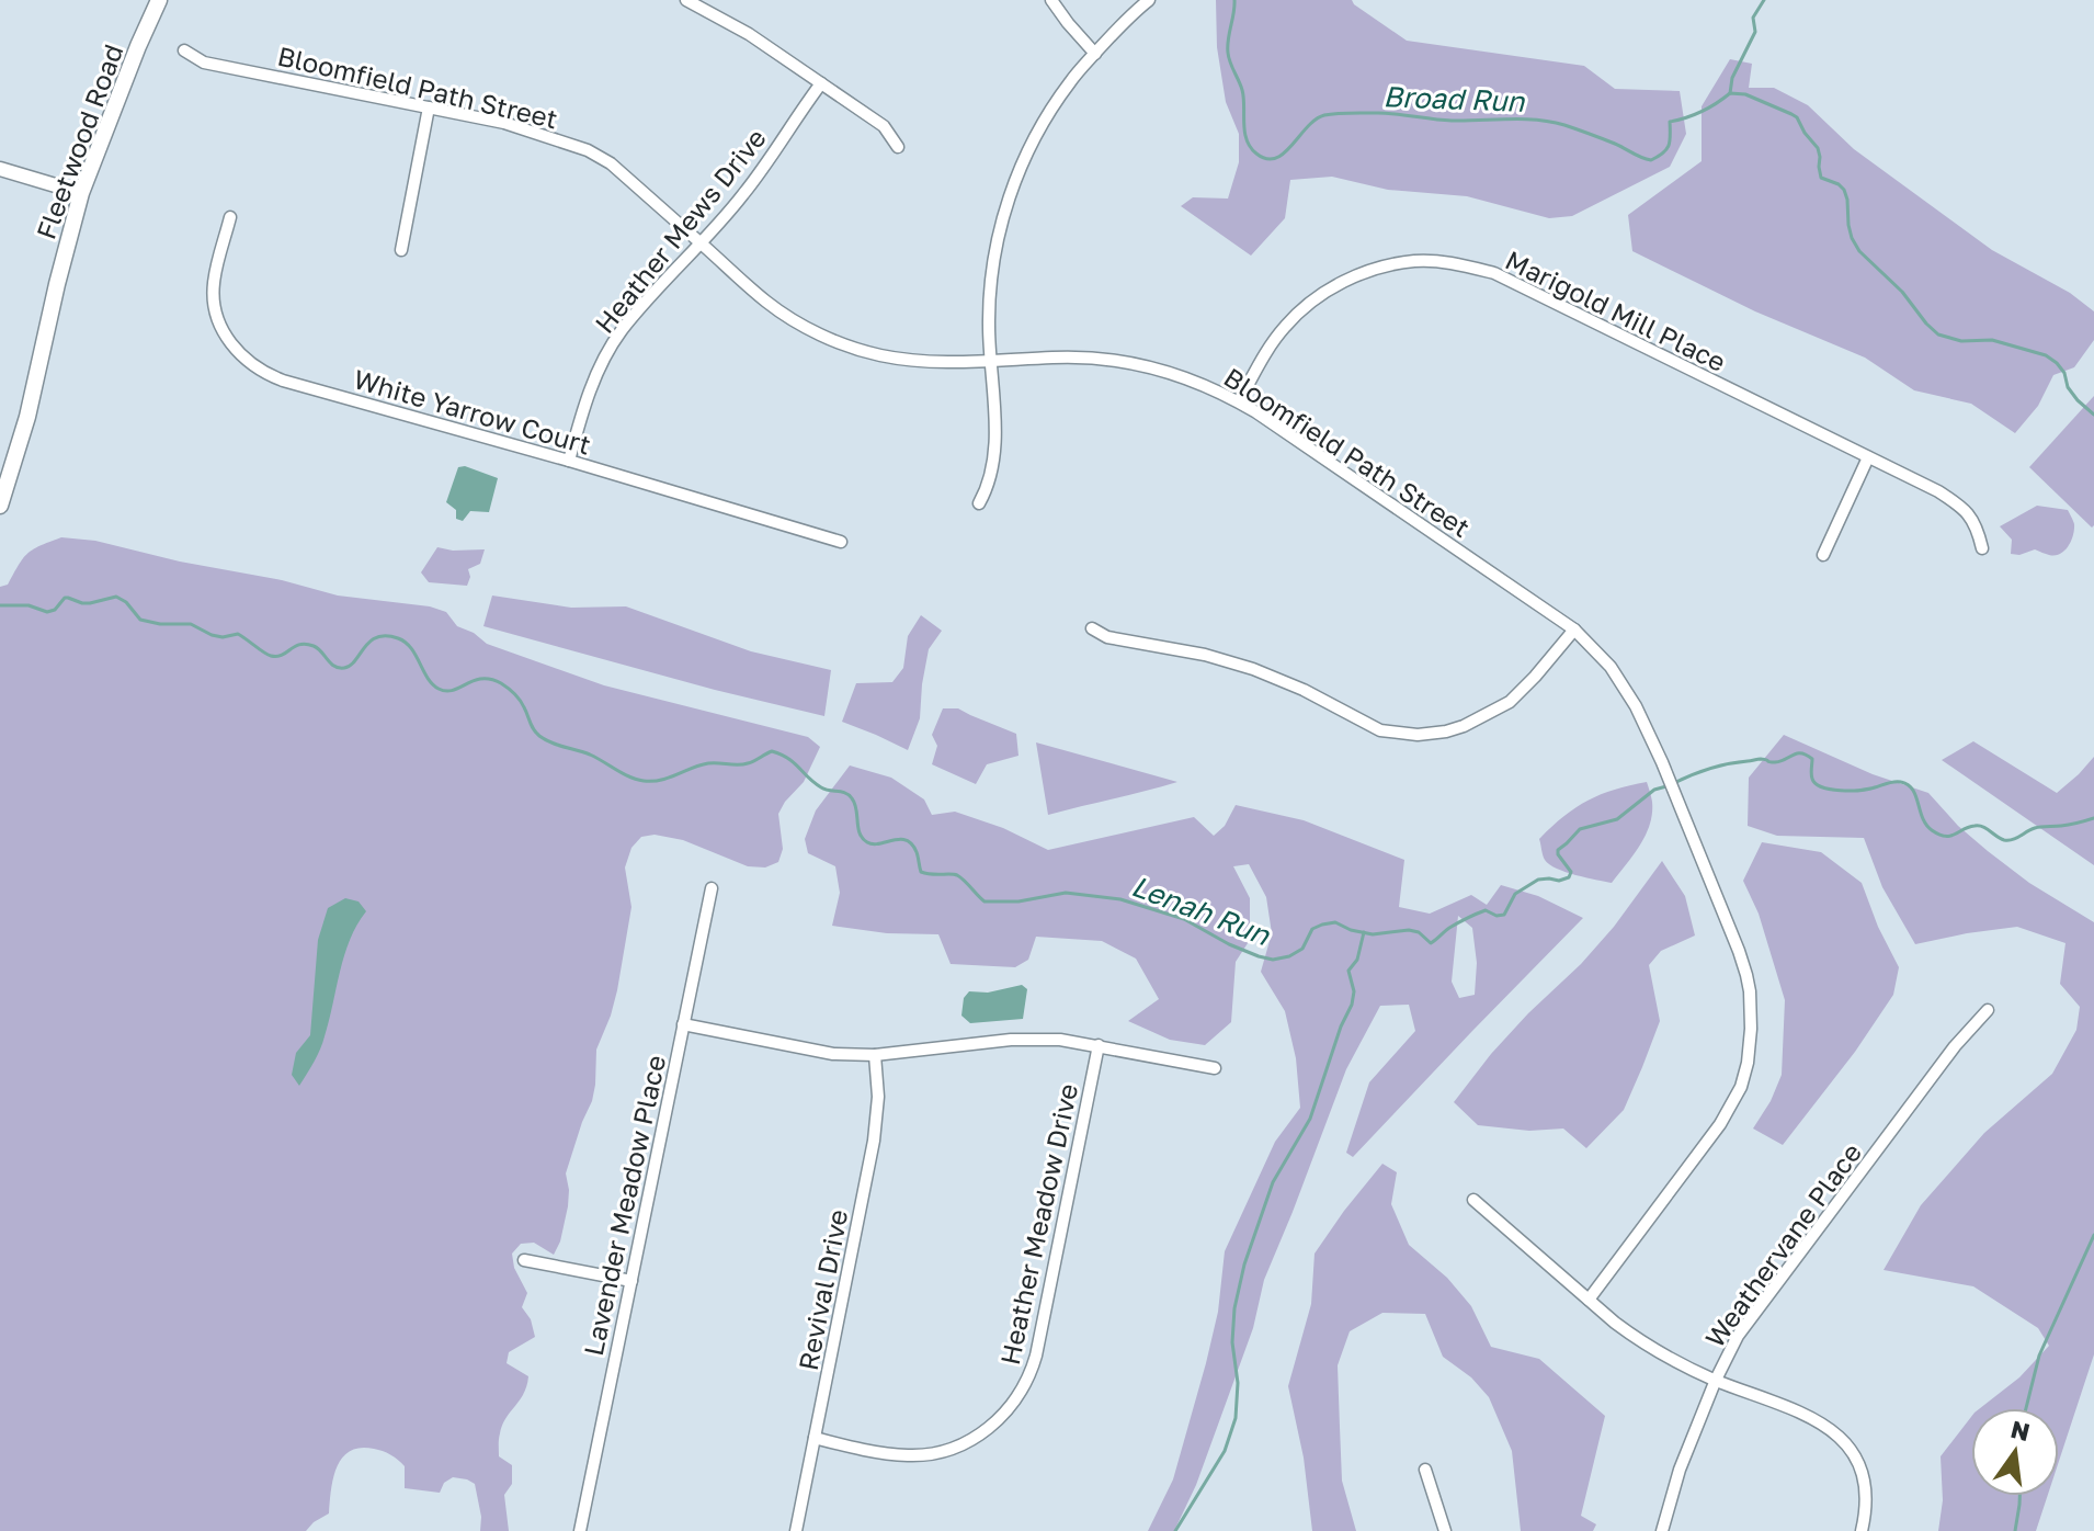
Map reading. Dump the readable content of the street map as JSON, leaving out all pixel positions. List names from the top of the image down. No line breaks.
{"streets":{"main road":["Fleetwood Road"],"street":["Bloomfield Path Street","Heather Mews Drive","Marigold Mill Place","White Yarrow Court","Lavender Meadow Place","Heather Meadow Drive","Weathervane Place","Revival Drive"]},"crossings":[["Bloomfield Path Street","Heather Mews Drive"],["Bloomfield Path Street","Marigold Mill Place"],["Heather Mews Drive","White Yarrow Court"],["Heather Meadow Drive","Revival Drive"]],"water":["Broad Run","Lenah Run"],"north":"top"}
